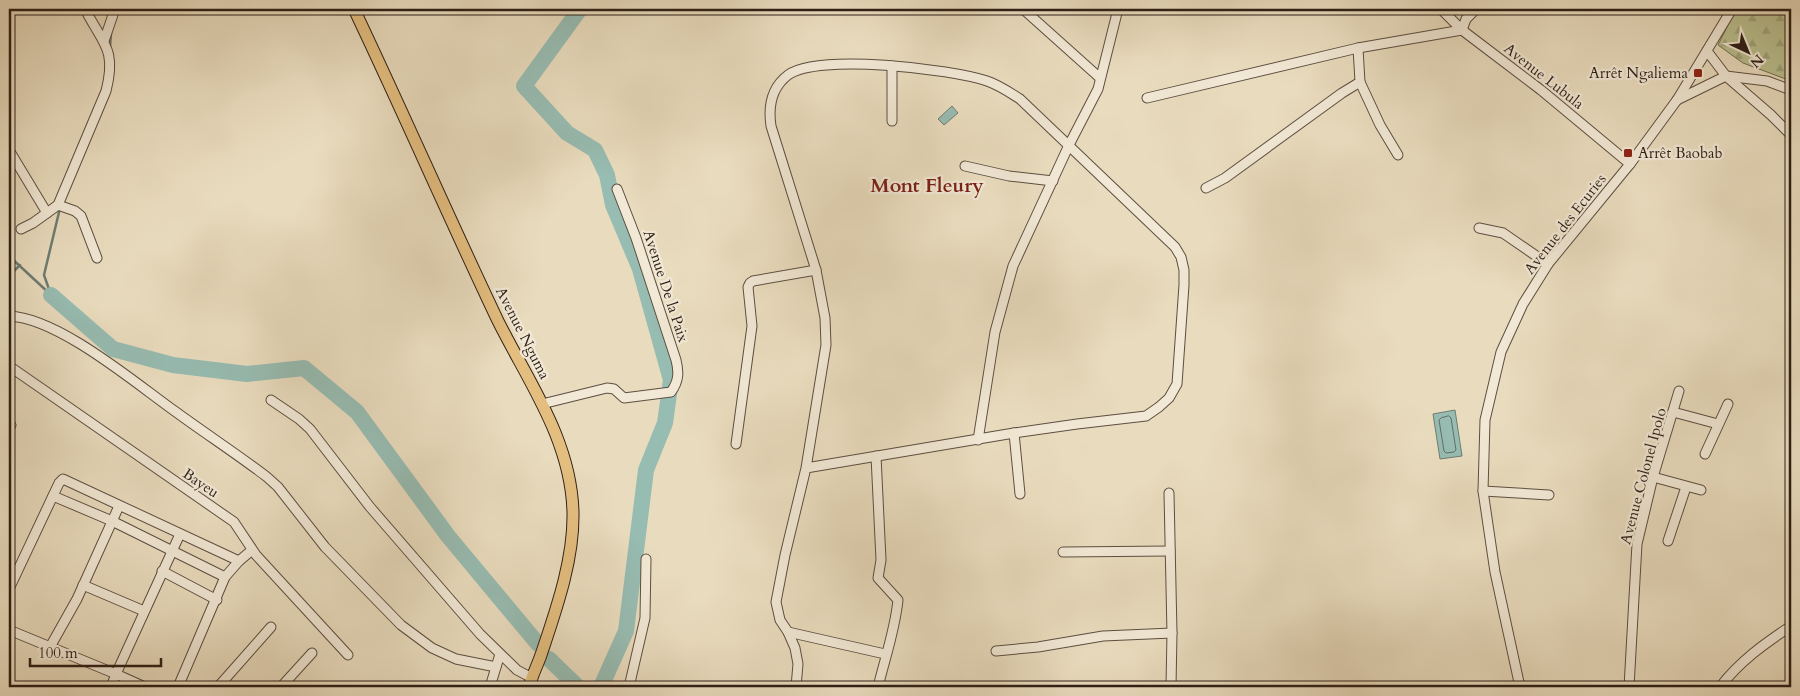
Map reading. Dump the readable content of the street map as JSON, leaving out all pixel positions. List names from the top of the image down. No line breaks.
{"streets":{"main road":["Avenue Nguma"],"street":["Avenue Lubula","Avenue des Ecuries","Avenue De la Paix","Avenue Colonel Ipolo","Bayeu"]},"crossings":[["Avenue Lubula","Avenue des Ecuries"],["Avenue De la Paix","Avenue Nguma"]],"districts":["Mont Fleury"],"places":{"transit":["Arrêt Ngaliema","Arrêt Baobab"]},"scale_bar":"100 m","north":"bottom right"}
